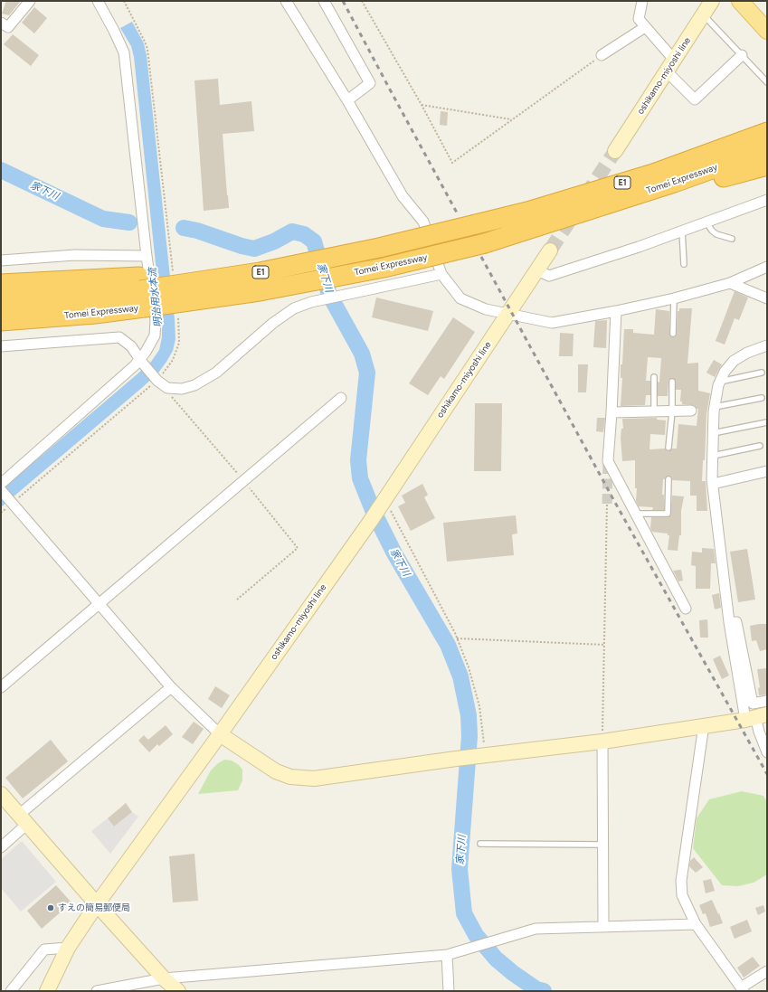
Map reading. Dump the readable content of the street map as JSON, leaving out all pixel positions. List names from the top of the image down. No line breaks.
{"streets":{"highway":["Tomei Expressway","E1"],"main road":["oshikamo-miyoshi line"]},"water":["家下川","明治用水本流"],"places":["すえの簡易郵便局"]}
